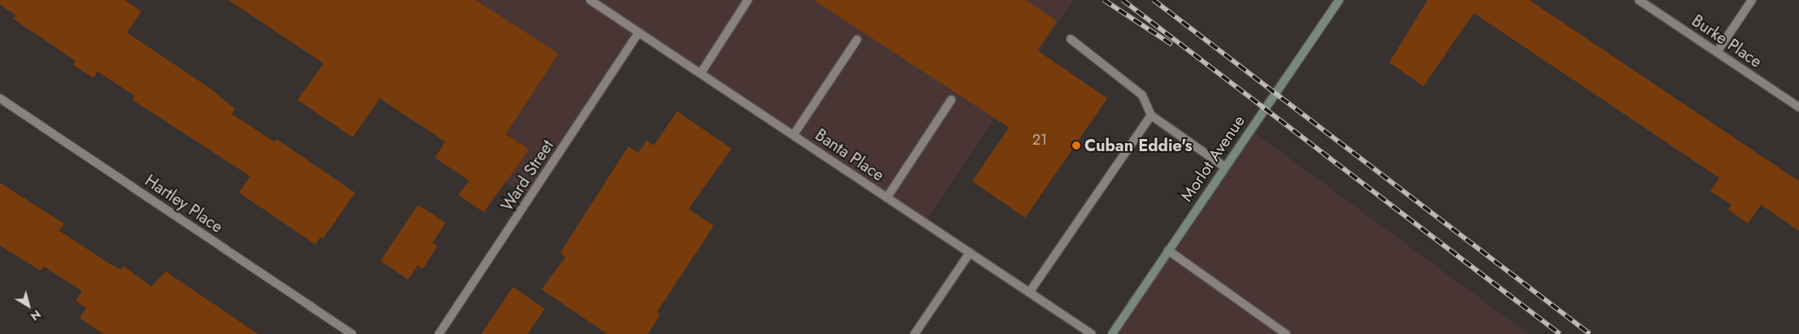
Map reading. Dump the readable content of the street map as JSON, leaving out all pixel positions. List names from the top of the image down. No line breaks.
{"streets":{"street":["Burke Place","Banta Place","Morlot Avenue","Ward Street","Hartley Place"]},"crossings":[["Banta Place","Ward Street"]],"places":["Cuban Eddie's"],"house_numbers":["21"],"north":"bottom right"}
